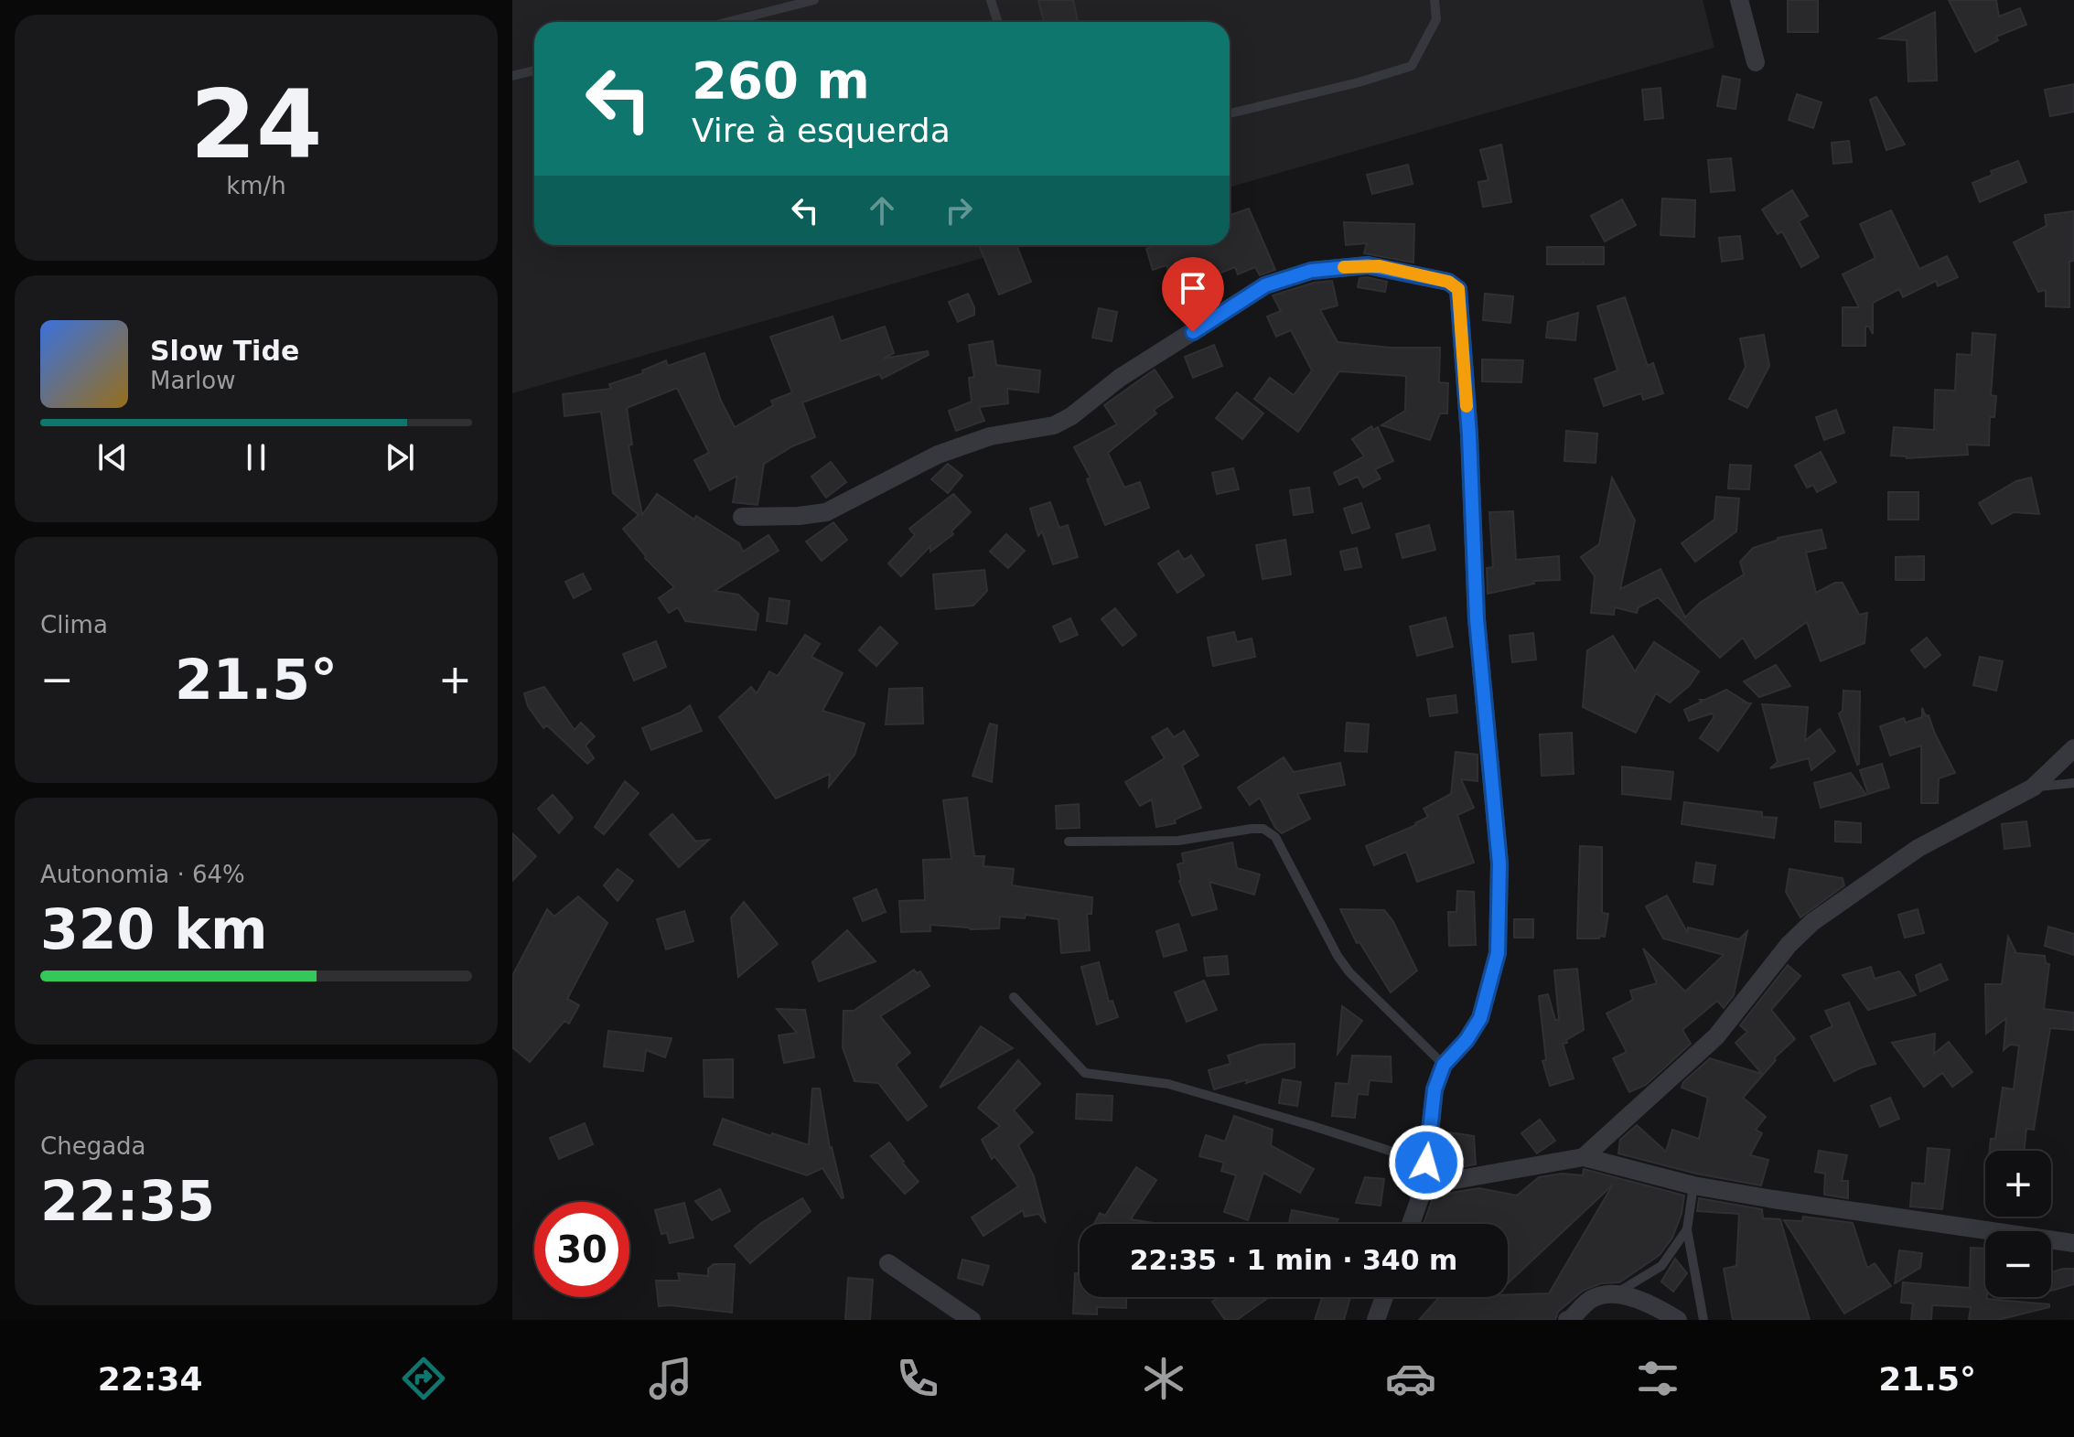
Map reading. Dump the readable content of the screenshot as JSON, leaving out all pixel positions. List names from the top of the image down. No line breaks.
{"page":{"tile":[["24","km/h"],"Clima",["Autonomia · 64%","320 km"],["Chegada","22:35"]],"turn":["260 m","Vire à esquerda"],"song":["Slow Tide","Marlow"],"heat":["−","21.5°","+"],"map_buttons":["+","−"],"limit":"30","trip":"22:35 · 1 min · 340 m","tabs":["22:34","21.5°"]}}
